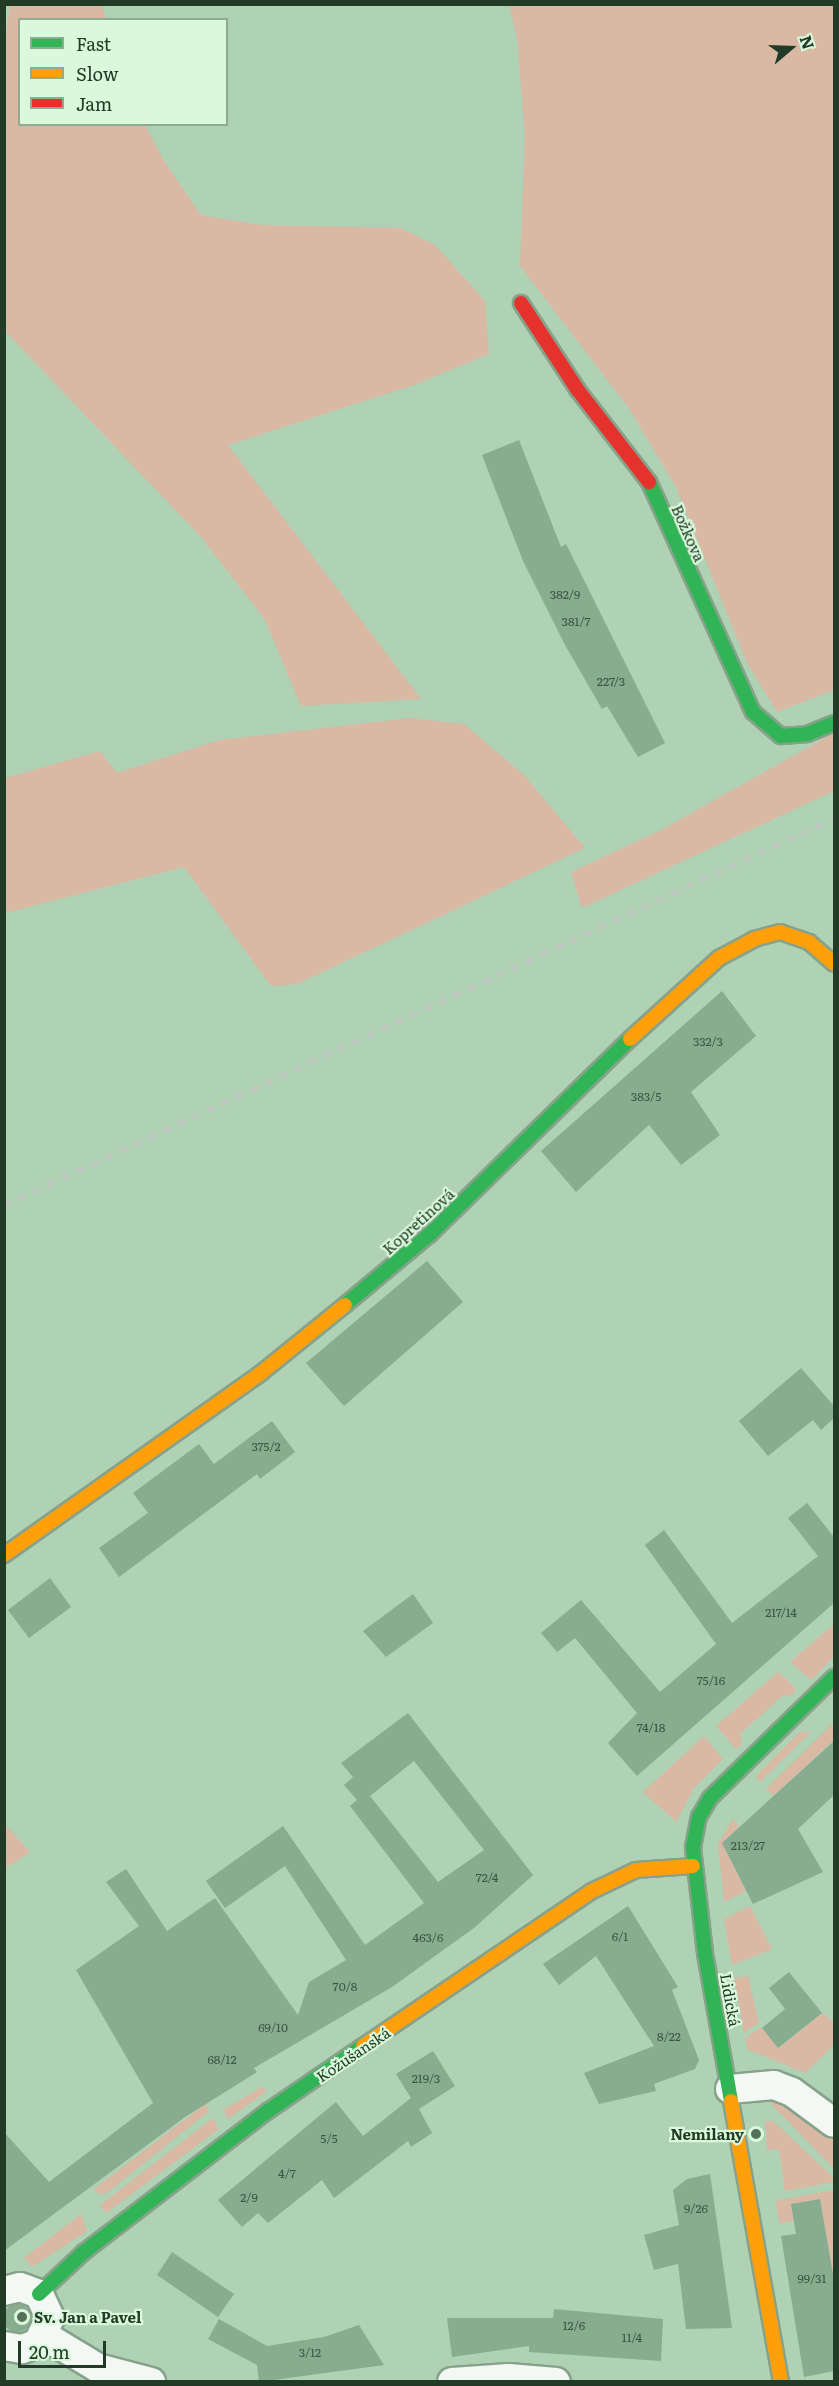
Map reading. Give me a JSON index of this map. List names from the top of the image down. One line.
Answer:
{"streets":{"street":["Božkova","Kopretinová","Lidická","Kožušanská"]},"crossings":[["Lidická","Kožušanská"]],"places":["Nemilany","Sv. Jan a Pavel"],"house_numbers":["382/9","381/7","227/3","332/3","383/5","375/2","217/14","75/16","74/18","213/27","72/4","6/1","463/6","70/8","69/10","8/22","68/12","219/3","5/5","4/7","2/9","9/26","99/31","12/6","11/4","3/12"],"legend":["Fast","Slow","Jam"],"scale_bar":"20 m","north":"right"}
